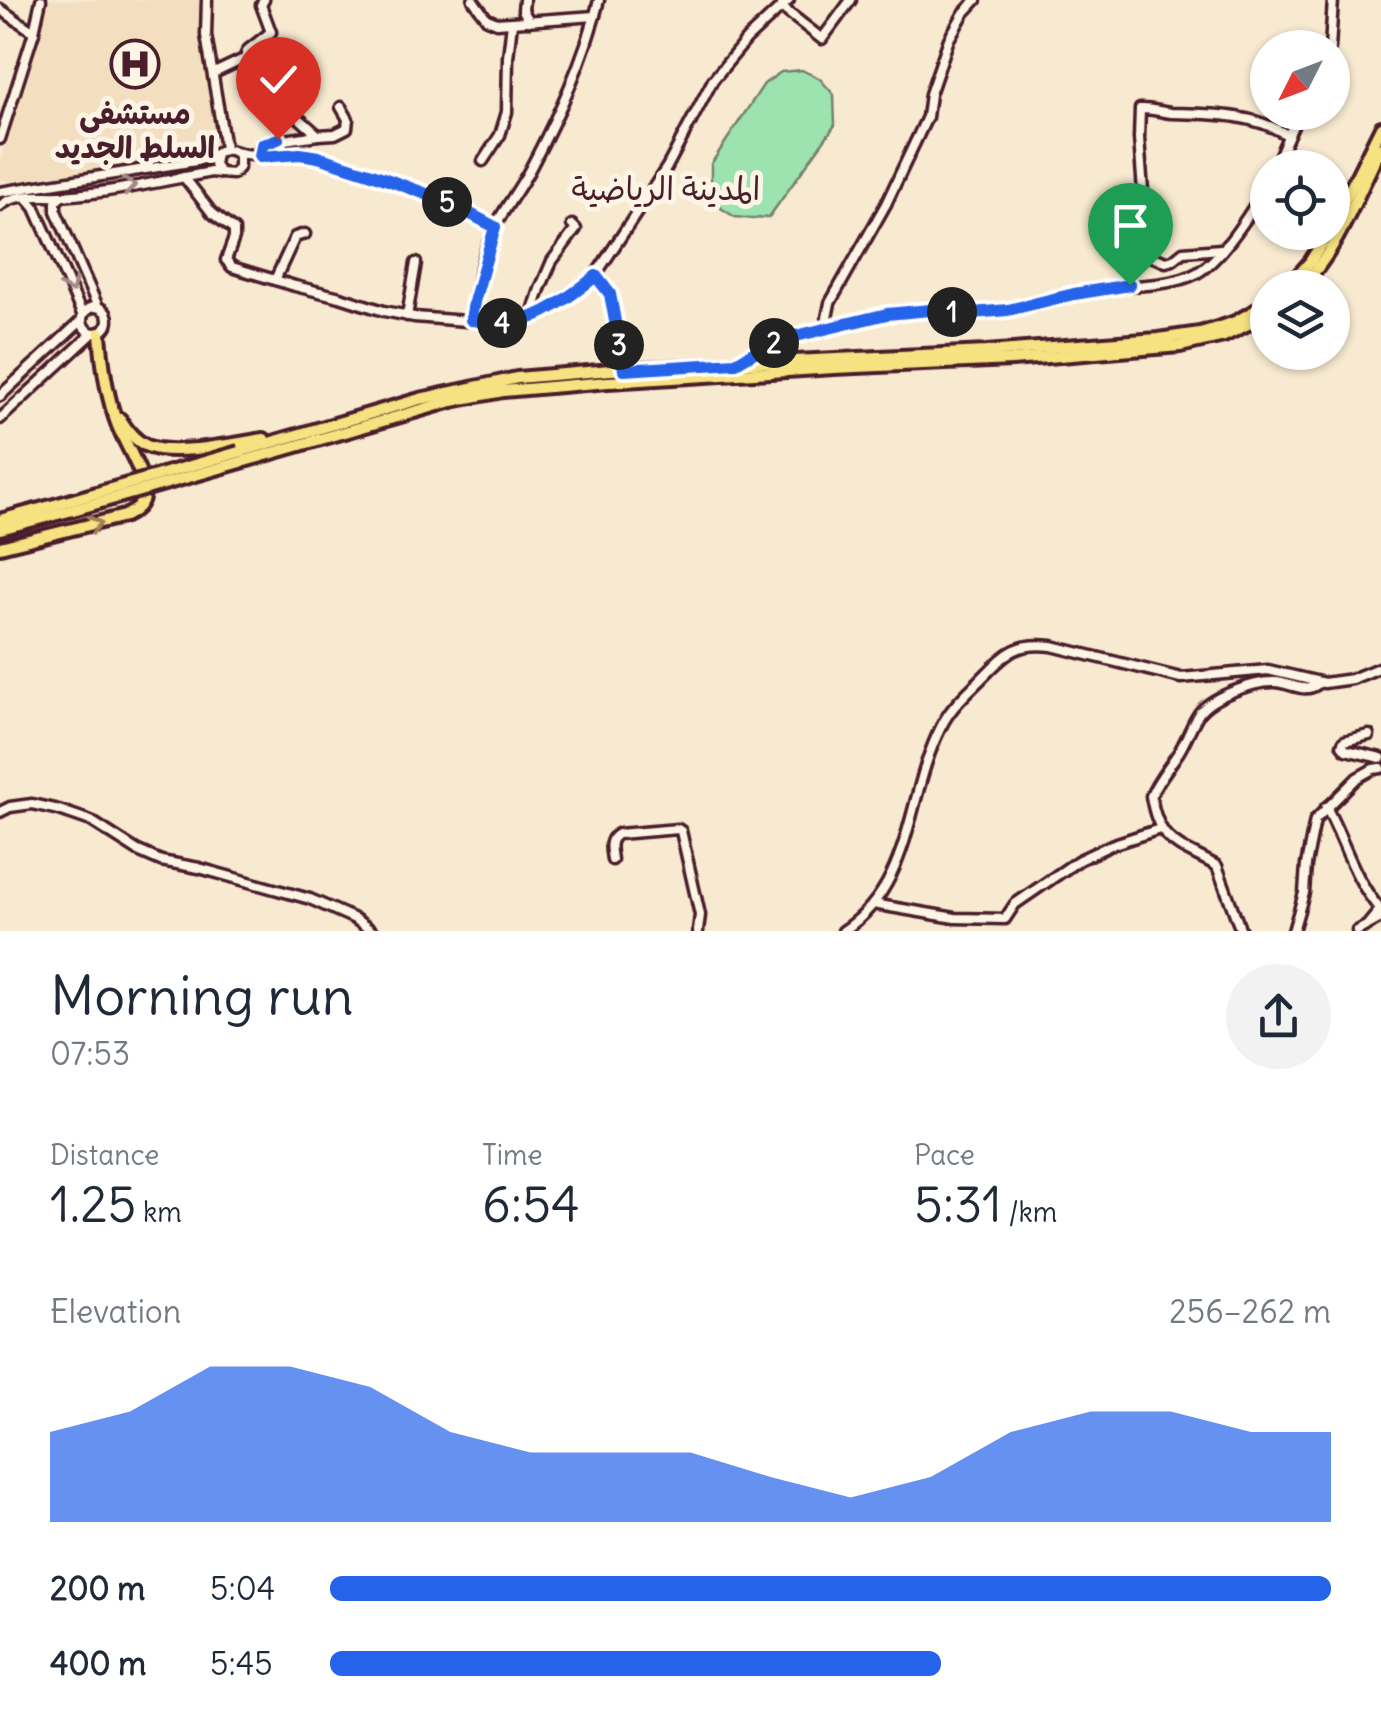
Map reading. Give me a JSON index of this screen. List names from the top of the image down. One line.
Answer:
{"districts":["المدينة الرياضية"],"places":{"hospital":["مستشفى السلط الجديد"]},"north":"bottom left","page":{"pins":["5","1","4","2","3"],"heading":["Morning run","07:53"],"stats":[["Distance","1.25 km"],["Time","6:54"],["Pace","5:31 /km"]],"chart":["Elevation","256–262 m"],"list":[{"name":"200 m","note":"5:04"},{"name":"400 m","note":"5:45"}]}}
